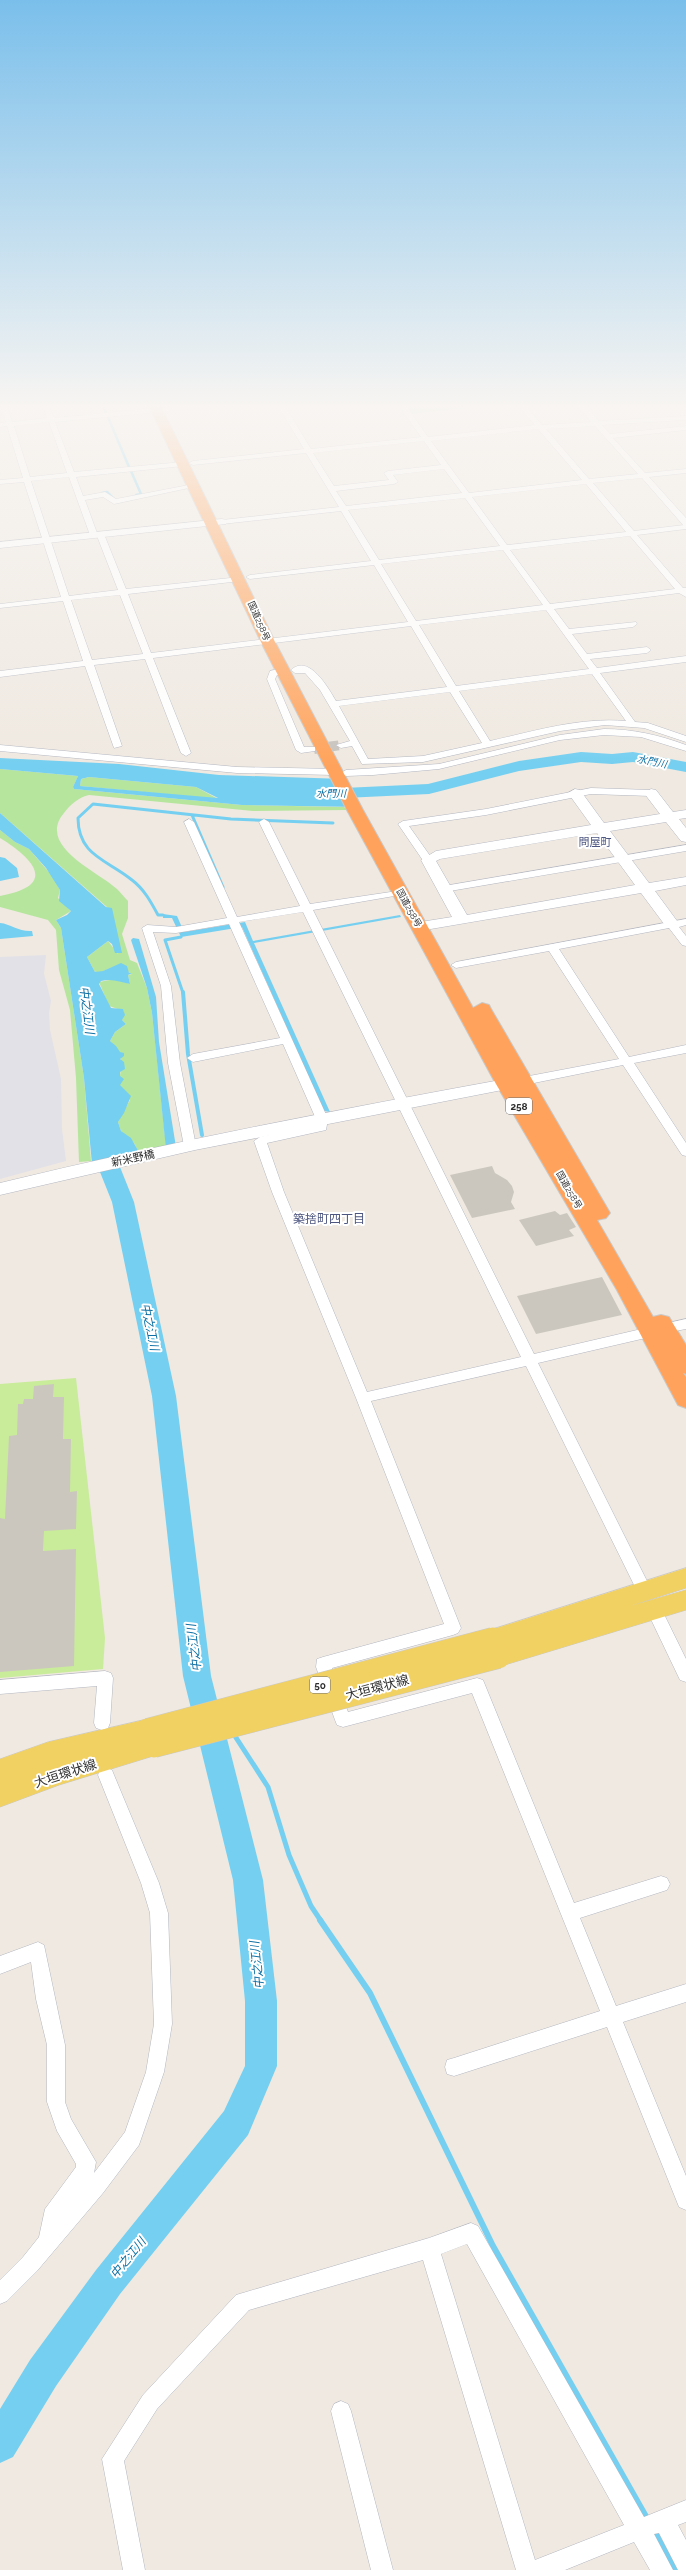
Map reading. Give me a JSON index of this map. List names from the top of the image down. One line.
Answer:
{"streets":{"highway":["国道258号","258"],"main road":["50","大垣環状線"],"street":["新米野橋"]},"crossings":[["国道258号","新米野橋"]],"districts":["問屋町","築捨町四丁目"],"water":["水門川","中之江川"]}
